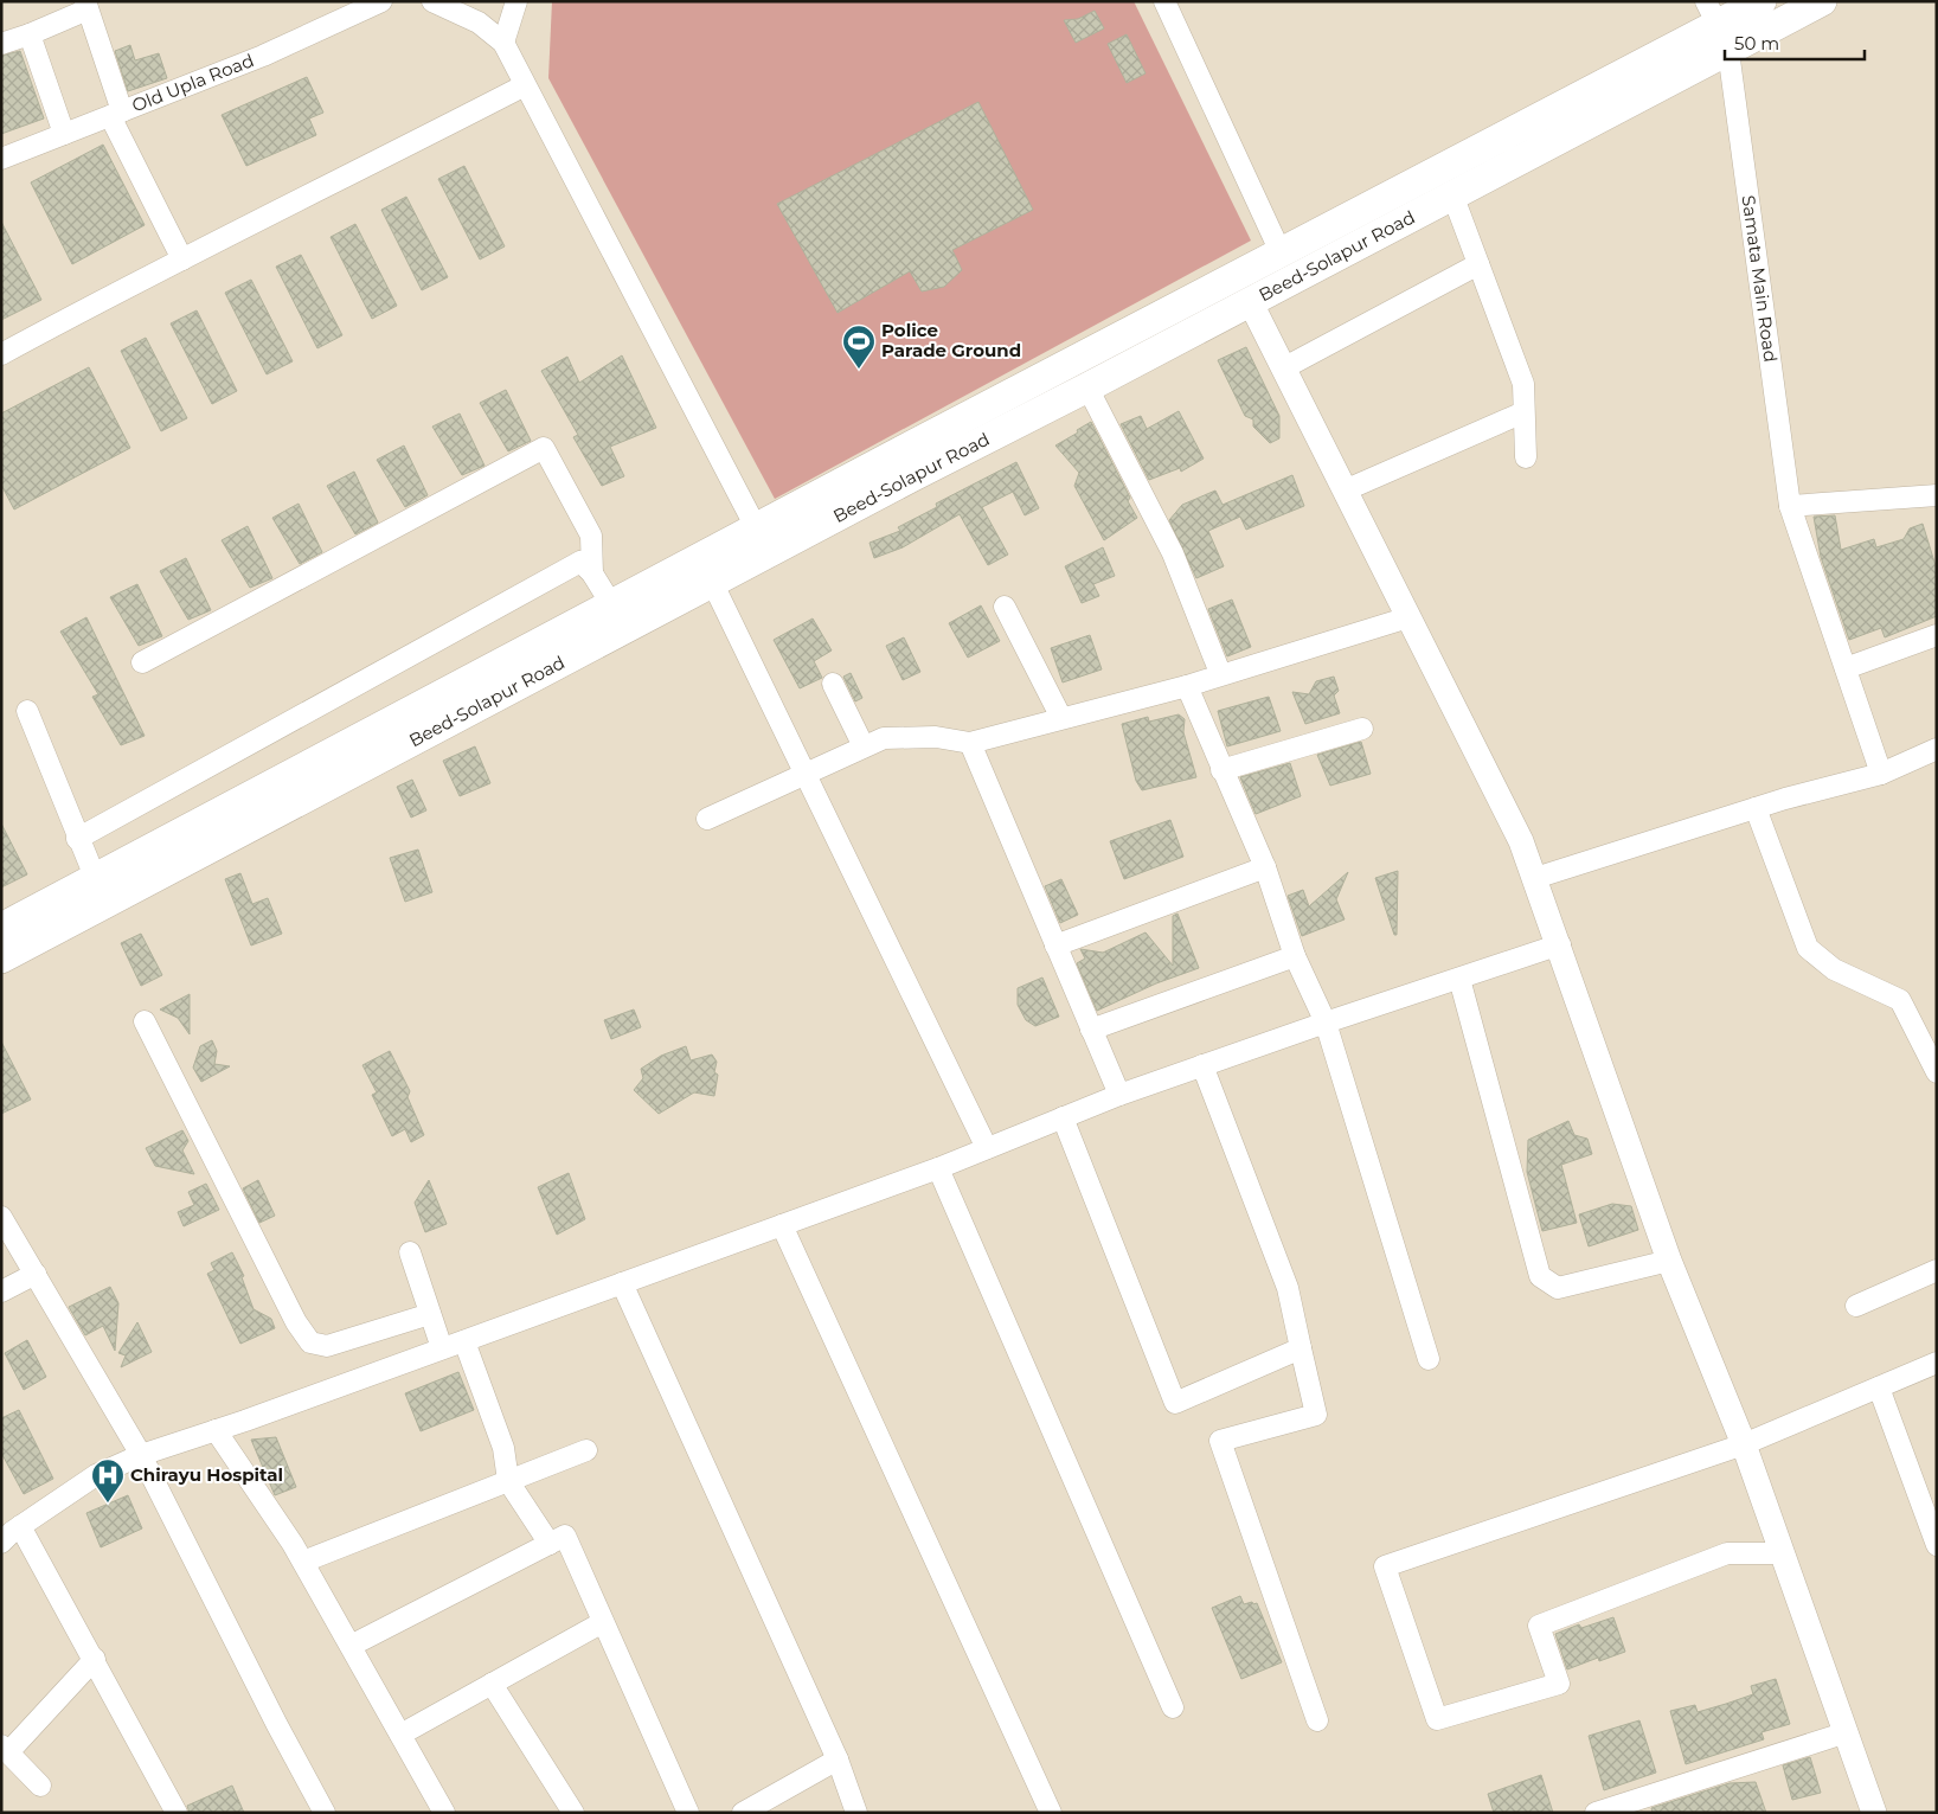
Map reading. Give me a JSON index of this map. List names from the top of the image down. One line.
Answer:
{"streets":{"main road":["Beed-Solapur Road"],"street":["Old Upla Road","Samata Main Road"]},"crossings":[["Beed-Solapur Road","Samata Main Road"]],"places":{"sports":["Police Parade Ground"],"hospital":["Chirayu Hospital"]},"scale_bar":"50 m"}
